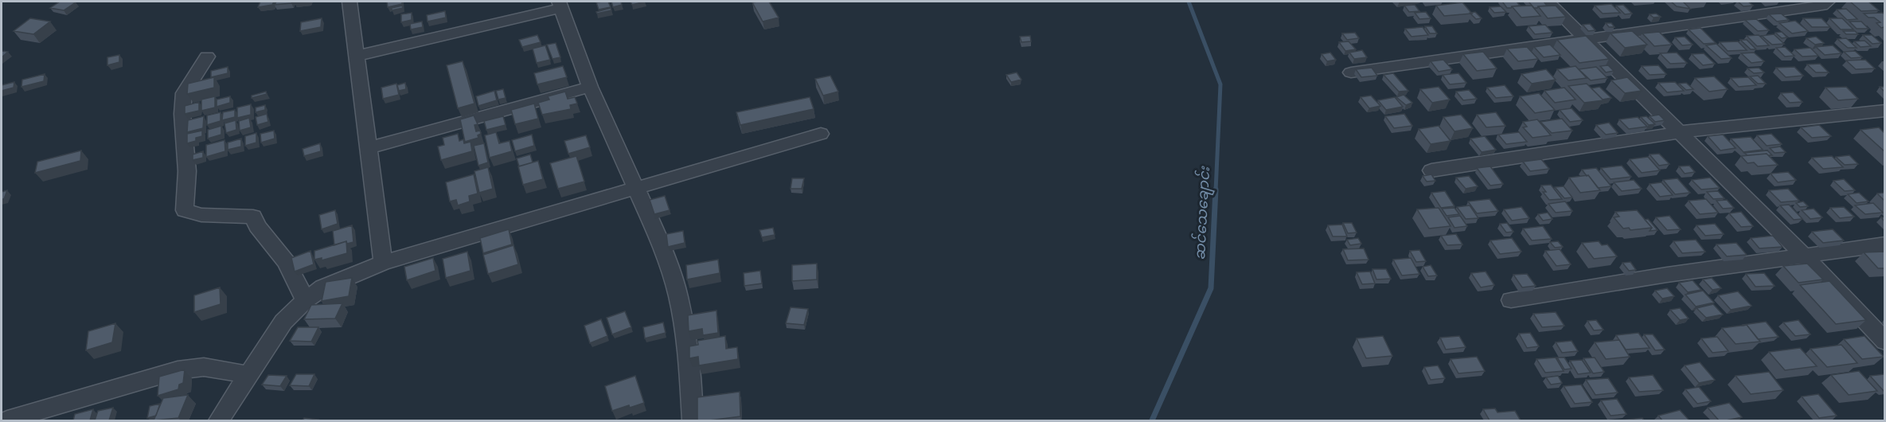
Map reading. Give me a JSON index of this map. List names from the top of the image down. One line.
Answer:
{"water":["ဆင်သေချောင်း"]}
